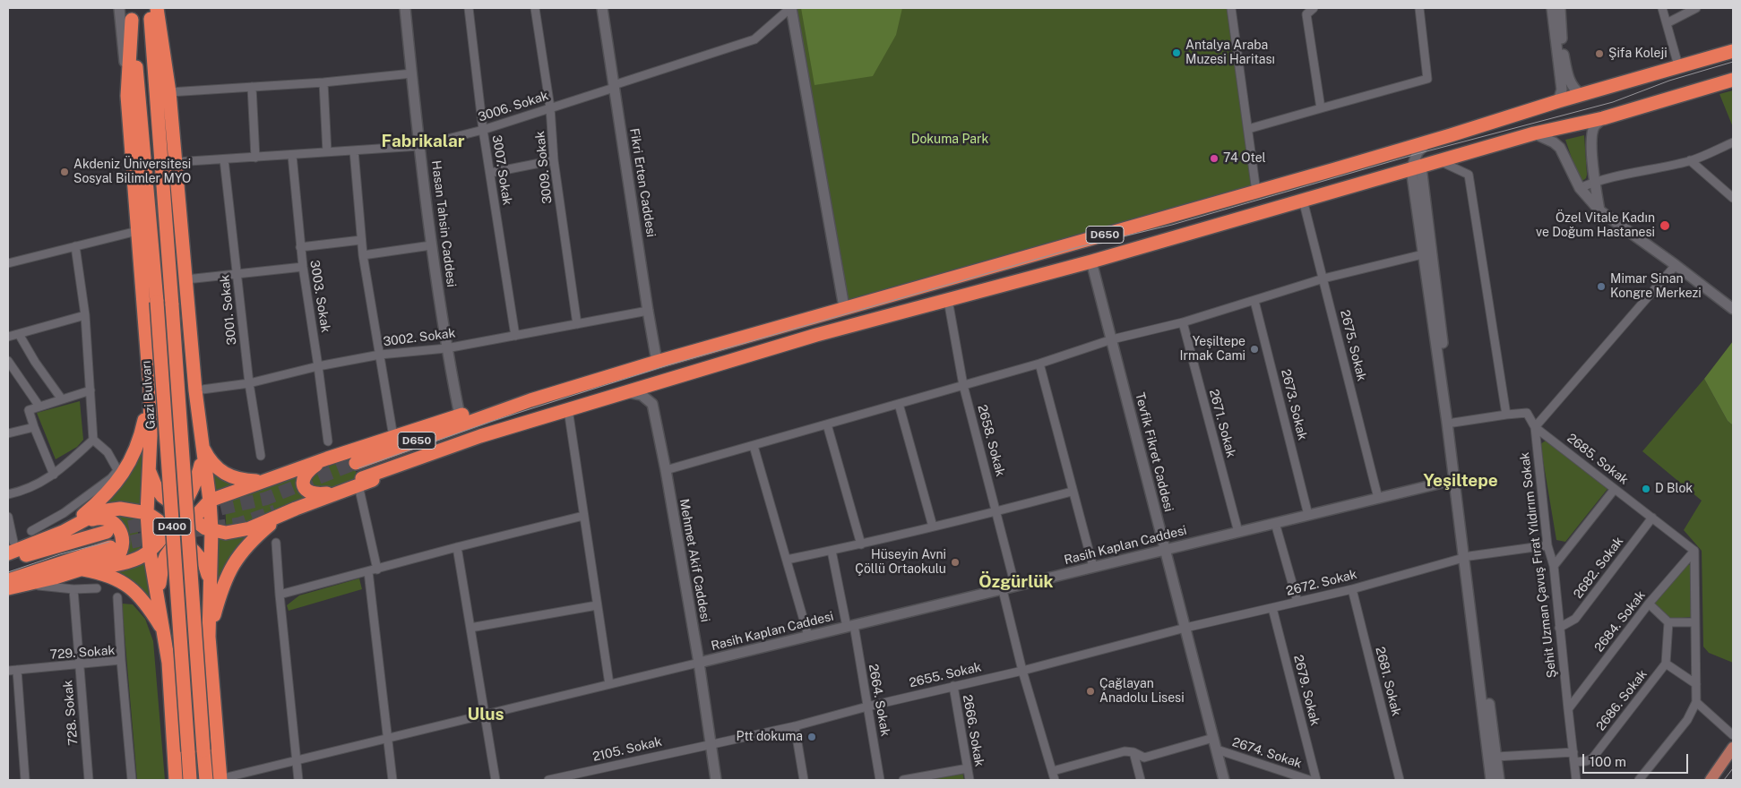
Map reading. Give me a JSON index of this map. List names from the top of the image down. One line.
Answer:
{"streets":{"highway":["D650","Gazi Bulvarı","D400"],"street":["3006. Sokak","3009. Sokak","3007. Sokak","Fikri Erten Caddesi","Hasan Tahsin Caddesi","3003. Sokak","3001. Sokak","3002. Sokak","2675. Sokak","2673. Sokak","2671. Sokak","2658. Sokak","Tevfik Fikret Caddesi","2685. Sokak","Rasih Kaplan Caddesi","Mehmet Akif Caddesi","Şehit Uzman Çavuş Fırat Yıldırım Sokak","2682. Sokak","2672. Sokak","2684. Sokak","729. Sokak","2655. Sokak","2681. Sokak","2679. Sokak","2664. Sokak","2686. Sokak","728. Sokak","2666. Sokak","2105. Sokak","2674. Sokak"]},"crossings":[["3006. Sokak","3009. Sokak"],["3006. Sokak","3007. Sokak"],["3006. Sokak","Fikri Erten Caddesi"],["3006. Sokak","Hasan Tahsin Caddesi"],["3006. Sokak","3003. Sokak"],["3006. Sokak","3001. Sokak"],["3009. Sokak","3002. Sokak"],["3007. Sokak","3002. Sokak"],["Fikri Erten Caddesi","D650"],["Fikri Erten Caddesi","3002. Sokak"],["Hasan Tahsin Caddesi","3002. Sokak"],["D650","2675. Sokak"],["D650","2658. Sokak"],["D650","Tevfik Fikret Caddesi"],["D650","Mehmet Akif Caddesi"],["3003. Sokak","3002. Sokak"],["3001. Sokak","3002. Sokak"],["2675. Sokak","Rasih Kaplan Caddesi"],["2673. Sokak","Rasih Kaplan Caddesi"],["2671. Sokak","Rasih Kaplan Caddesi"],["2658. Sokak","Rasih Kaplan Caddesi"],["Tevfik Fikret Caddesi","Rasih Kaplan Caddesi"],["Tevfik Fikret Caddesi","2672. Sokak"],["Tevfik Fikret Caddesi","2655. Sokak"],["Tevfik Fikret Caddesi","2674. Sokak"],["2685. Sokak","Şehit Uzman Çavuş Fırat Yıldırım Sokak"],["2685. Sokak","2682. Sokak"],["2685. Sokak","2684. Sokak"],["Rasih Kaplan Caddesi","Mehmet Akif Caddesi"],["Rasih Kaplan Caddesi","2664. Sokak"],["Mehmet Akif Caddesi","2655. Sokak"],["Mehmet Akif Caddesi","2105. Sokak"],["Şehit Uzman Çavuş Fırat Yıldırım Sokak","2682. Sokak"],["Şehit Uzman Çavuş Fırat Yıldırım Sokak","2672. Sokak"],["Şehit Uzman Çavuş Fırat Yıldırım Sokak","2684. Sokak"],["Şehit Uzman Çavuş Fırat Yıldırım Sokak","2686. Sokak"],["2672. Sokak","2655. Sokak"],["2672. Sokak","2681. Sokak"],["2672. Sokak","2679. Sokak"],["729. Sokak","728. Sokak"],["2655. Sokak","2664. Sokak"],["2655. Sokak","2666. Sokak"],["2655. Sokak","2105. Sokak"]],"districts":["Fabrikalar","Yeşiltepe","Özgürlük","Ulus"],"parks":["Dokuma Park"],"places":["Antalya Araba Muzesi Haritası","Şifa Koleji","74 Otel","Akdeniz Üniversitesi Sosyal Bilimler MYO","Özel Vitale Kadın ve Doğum Hastanesi","Mimar Sinan Kongre Merkezi","Yeşiltepe Irmak Cami","D Blok","Hüseyin Avni Çöllü Ortaokulu","Çağlayan Anadolu Lisesi","Ptt dokuma"],"scale_bar":"100 m"}
